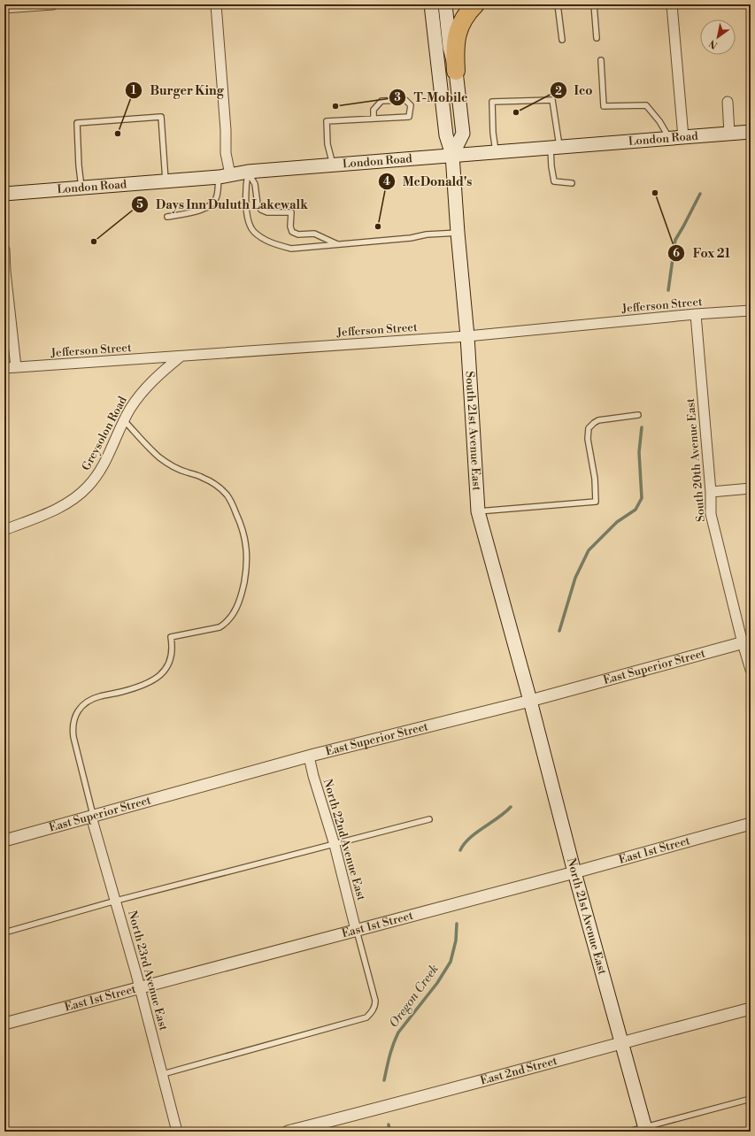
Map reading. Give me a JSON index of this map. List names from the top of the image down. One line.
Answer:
{"streets":{"main road":["London Road","South 21st Avenue East","North 21st Avenue East"],"street":["Jefferson Street","Greysolon Road","South 20th Avenue East","East Superior Street","North 22nd Avenue East","East 1st Street","North 23rd Avenue East","East 2nd Street"]},"crossings":[["London Road","South 21st Avenue East"],["Jefferson Street","South 21st Avenue East"],["Jefferson Street","Greysolon Road"],["Jefferson Street","South 20th Avenue East"],["South 21st Avenue East","East Superior Street"],["South 21st Avenue East","North 21st Avenue East"],["South 20th Avenue East","East Superior Street"],["East Superior Street","North 22nd Avenue East"],["East Superior Street","North 21st Avenue East"],["East Superior Street","North 23rd Avenue East"],["North 22nd Avenue East","East 1st Street"],["East 1st Street","North 21st Avenue East"],["East 1st Street","North 23rd Avenue East"],["North 21st Avenue East","East 2nd Street"]],"water":["Oregon Creek"],"places":["T-Mobile","Ico","Burger King","Fox 21","McDonald's","Days Inn Duluth Lakewalk"],"north":"bottom left"}
